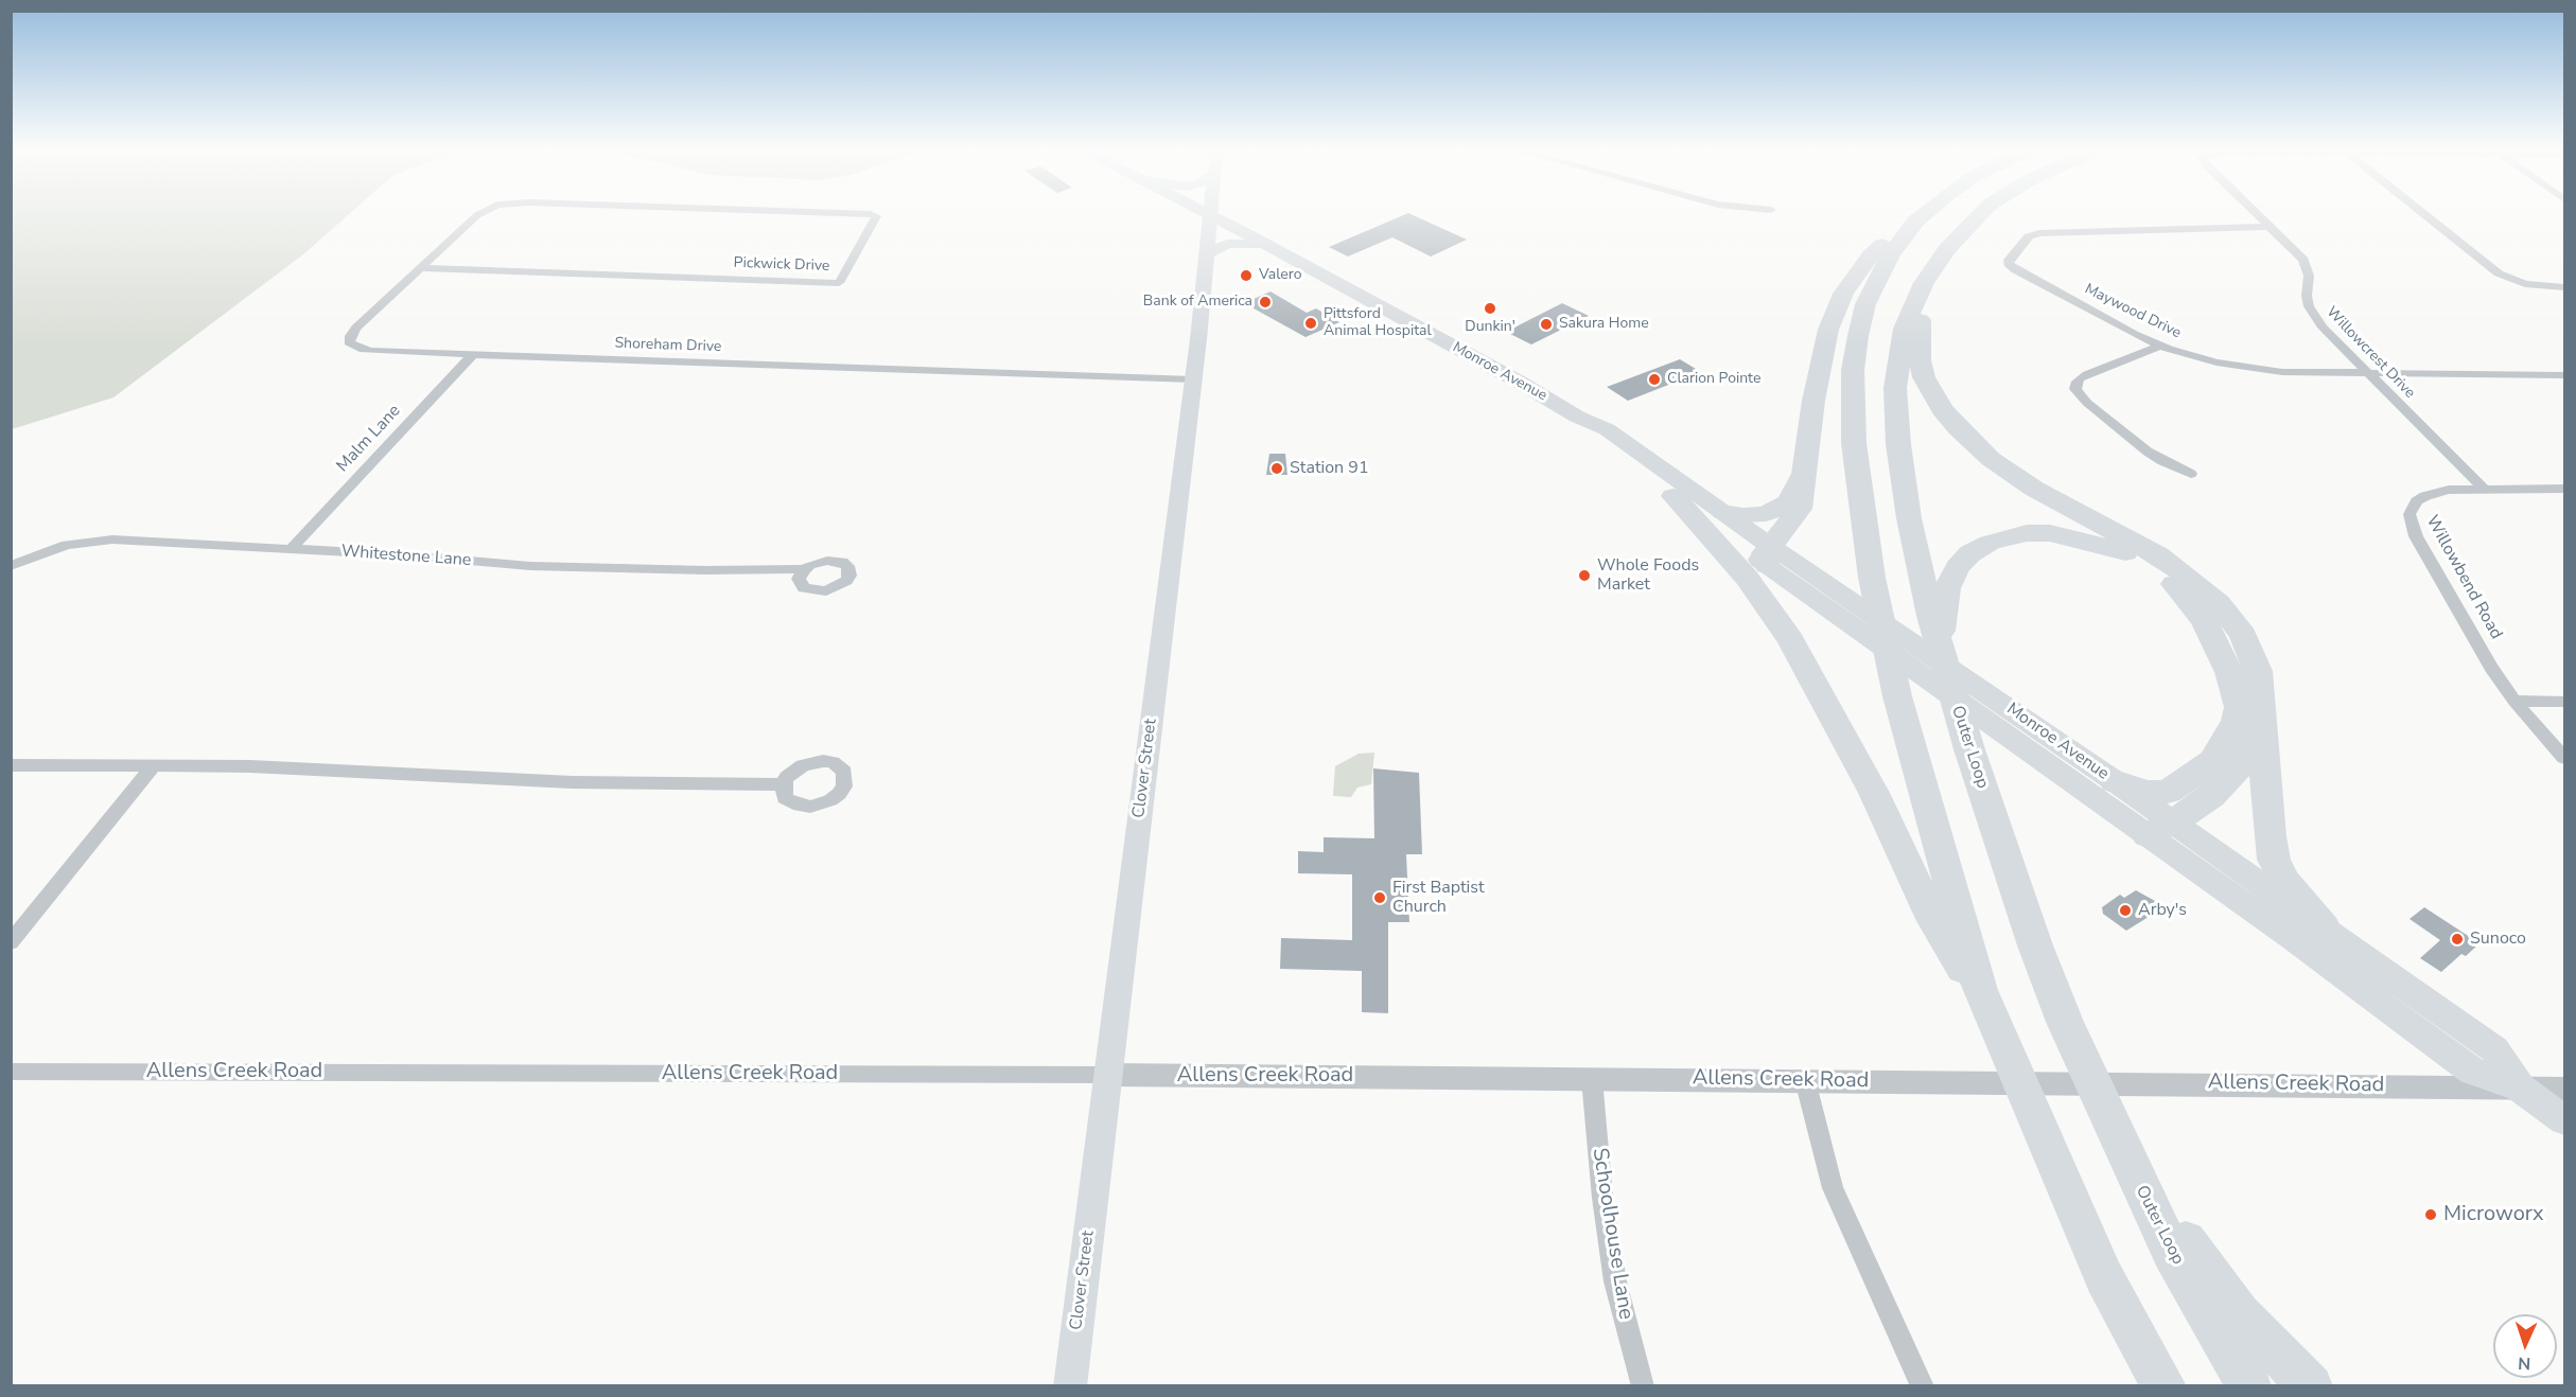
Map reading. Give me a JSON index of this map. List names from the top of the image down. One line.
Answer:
{"streets":{"highway":["Outer Loop"],"main road":["Monroe Avenue","Clover Street"],"street":["Pickwick Drive","Maywood Drive","Shoreham Drive","Willowcrest Drive","Malm Lane","Whitestone Lane","Willowbend Road","Allens Creek Road","Schoolhouse Lane"]},"crossings":[["Pickwick Drive","Shoreham Drive"],["Maywood Drive","Willowcrest Drive"],["Shoreham Drive","Malm Lane"],["Shoreham Drive","Clover Street"],["Willowcrest Drive","Willowbend Road"],["Monroe Avenue","Allens Creek Road"],["Malm Lane","Whitestone Lane"],["Clover Street","Allens Creek Road"],["Allens Creek Road","Schoolhouse Lane"]],"places":["Valero","Bank of America","Dunkin'","Pittsford Animal Hospital","Sakura Home","Clarion Pointe","Station 91","Whole Foods Market","First Baptist Church","Arby's","Sunoco","Microworx"],"north":"bottom"}
